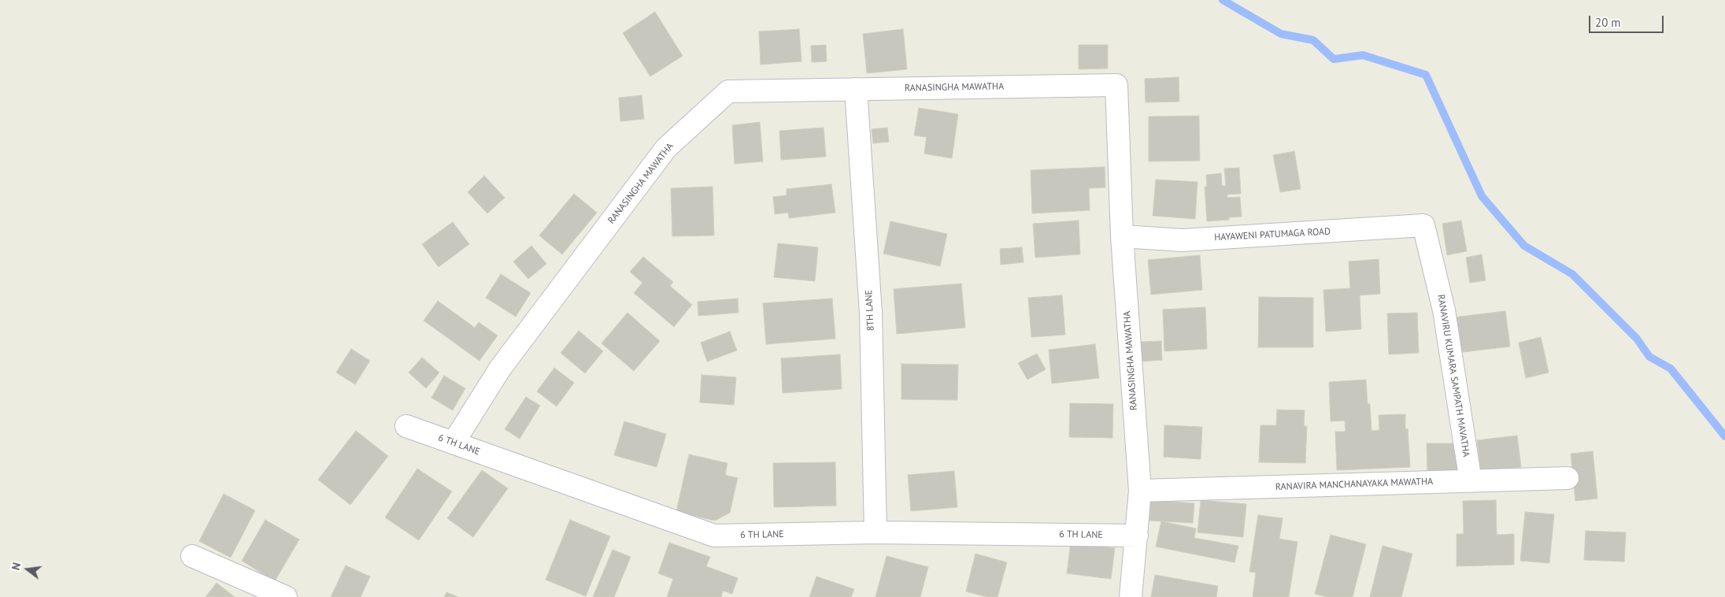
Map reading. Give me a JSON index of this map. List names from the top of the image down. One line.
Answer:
{"streets":{"street":["RANASINGHA MAWATHA","HAYAWENI PATUMAGA ROAD","8TH LANE","RANAVIRU KUMARA SAMPATH MAVATHA","6 TH LANE","RANAVIRA MANCHANAYAKA MAWATHA"]},"crossings":[["RANASINGHA MAWATHA","HAYAWENI PATUMAGA ROAD"],["RANASINGHA MAWATHA","8TH LANE"],["RANASINGHA MAWATHA","6 TH LANE"],["RANASINGHA MAWATHA","RANAVIRA MANCHANAYAKA MAWATHA"],["HAYAWENI PATUMAGA ROAD","RANAVIRU KUMARA SAMPATH MAVATHA"],["8TH LANE","6 TH LANE"],["RANAVIRU KUMARA SAMPATH MAVATHA","RANAVIRA MANCHANAYAKA MAWATHA"]],"scale_bar":"20 m","north":"left"}
